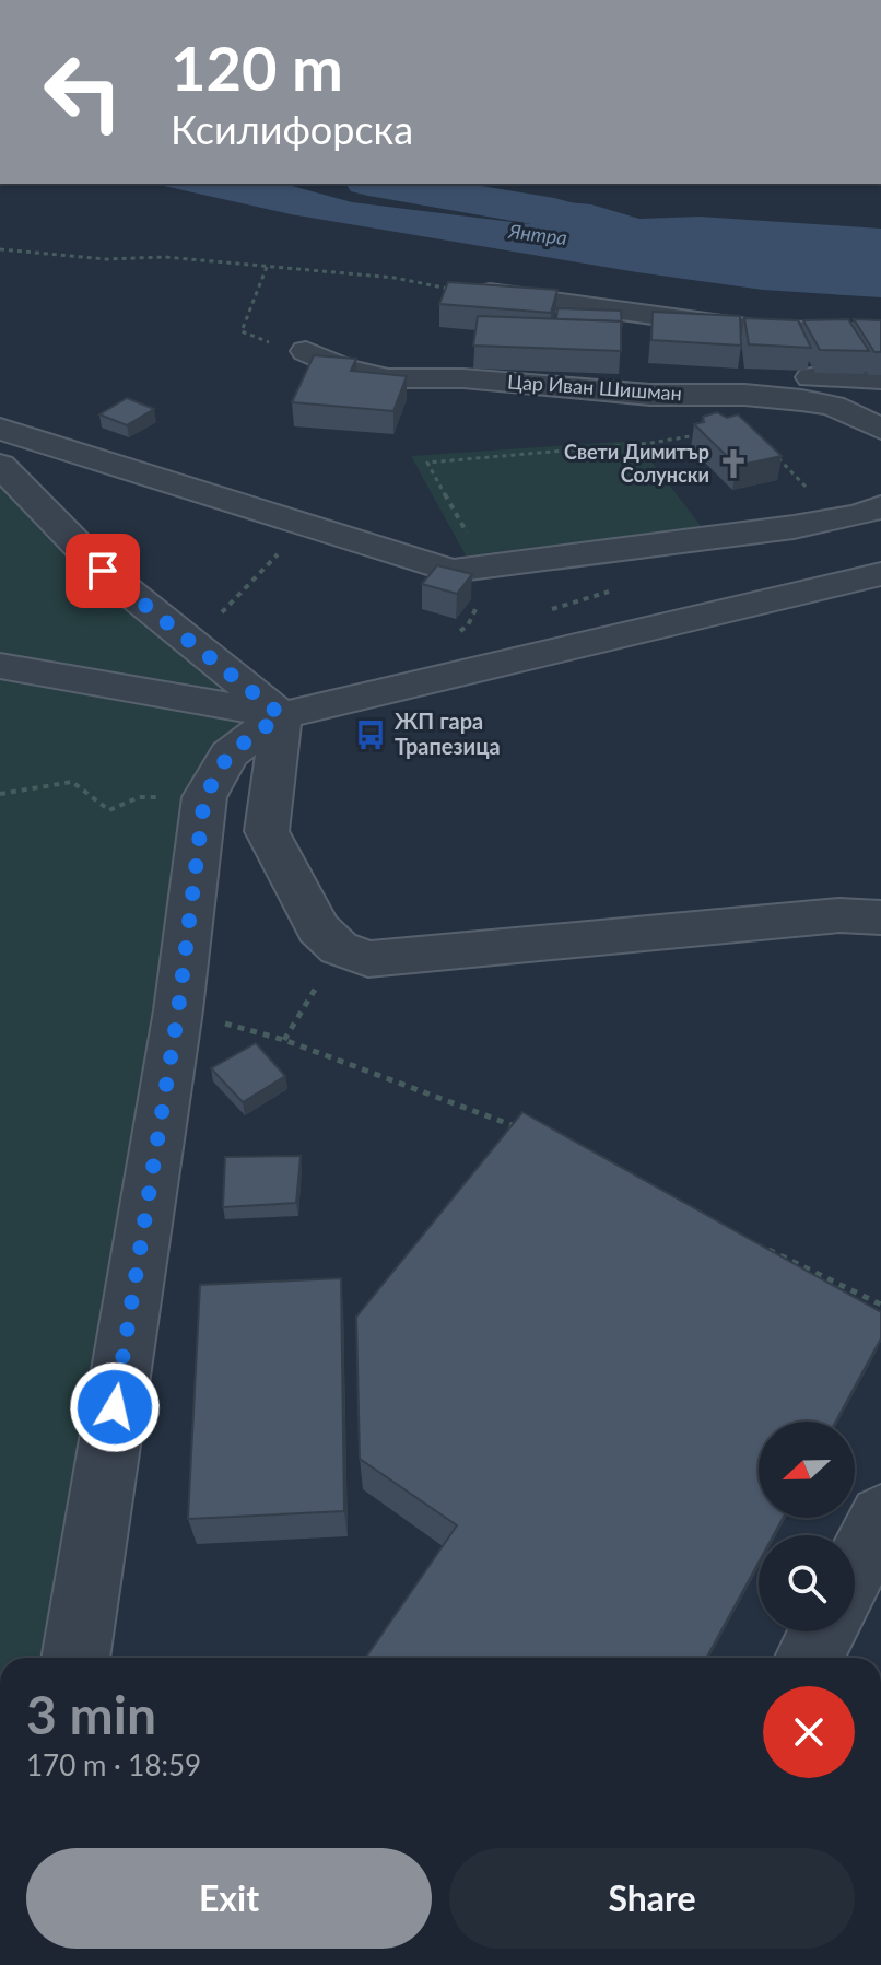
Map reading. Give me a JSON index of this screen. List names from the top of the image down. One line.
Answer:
{"streets":{"street":["Цар Иван Шишман"]},"water":["Янтра"],"places":{"church":["Свети Димитър Солунски"],"bus stop":["ЖП гара Трапезица"]},"north":"left","page":{"turn":["120 m","Ксилифорска"],"heading":["3 min","170 m · 18:59"],"buttons":["Exit","Share"]}}
